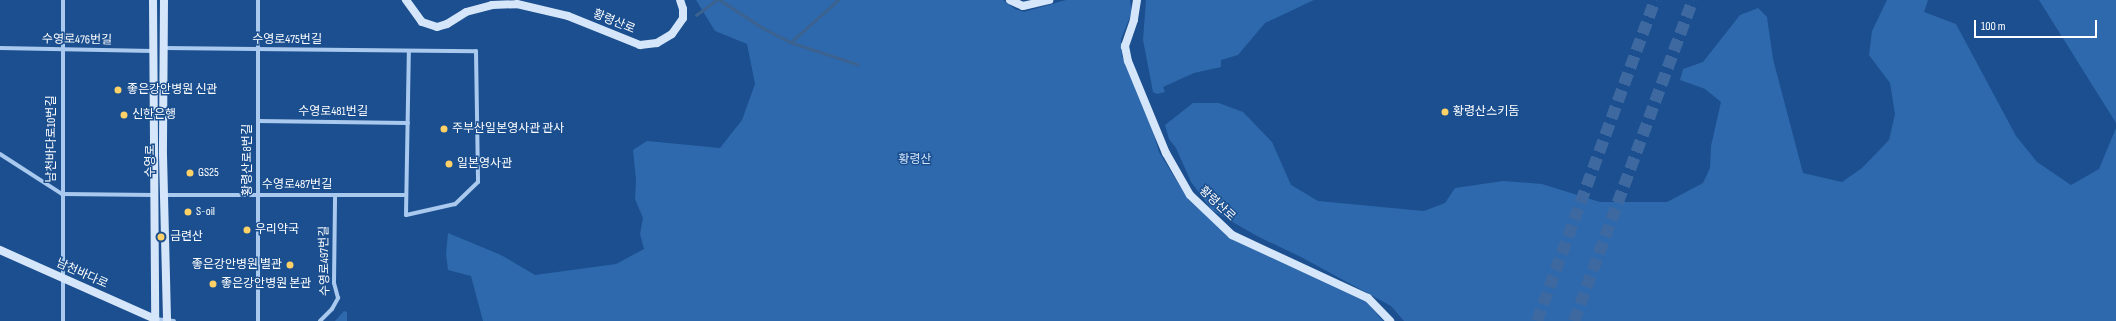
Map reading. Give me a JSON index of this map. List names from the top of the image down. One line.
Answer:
{"streets":{"street":["황령산로","수영로476번길","수영로475번길","수영로481번길","남천바다로10번길","황령산로8번길","수영로","수영로487번길","수영로497번길","남천바다로"]},"crossings":[["수영로476번길","남천바다로10번길"],["수영로476번길","수영로"],["수영로475번길","황령산로8번길"],["수영로475번길","수영로"],["수영로475번길","수영로487번길"],["수영로481번길","황령산로8번길"],["남천바다로10번길","남천바다로"],["황령산로8번길","수영로487번길"],["수영로","수영로487번길"],["수영로","남천바다로"],["수영로487번길","수영로497번길"]],"parks":["황령산"],"places":["좋은강안병원 신관","황령산스키돔","신한은행","주부산일본영사관 관사","일본영사관","GS25","S-oil","우리약국","금련산","좋은강안병원 별관","좋은강안병원 본관"],"scale_bar":"100 m"}
